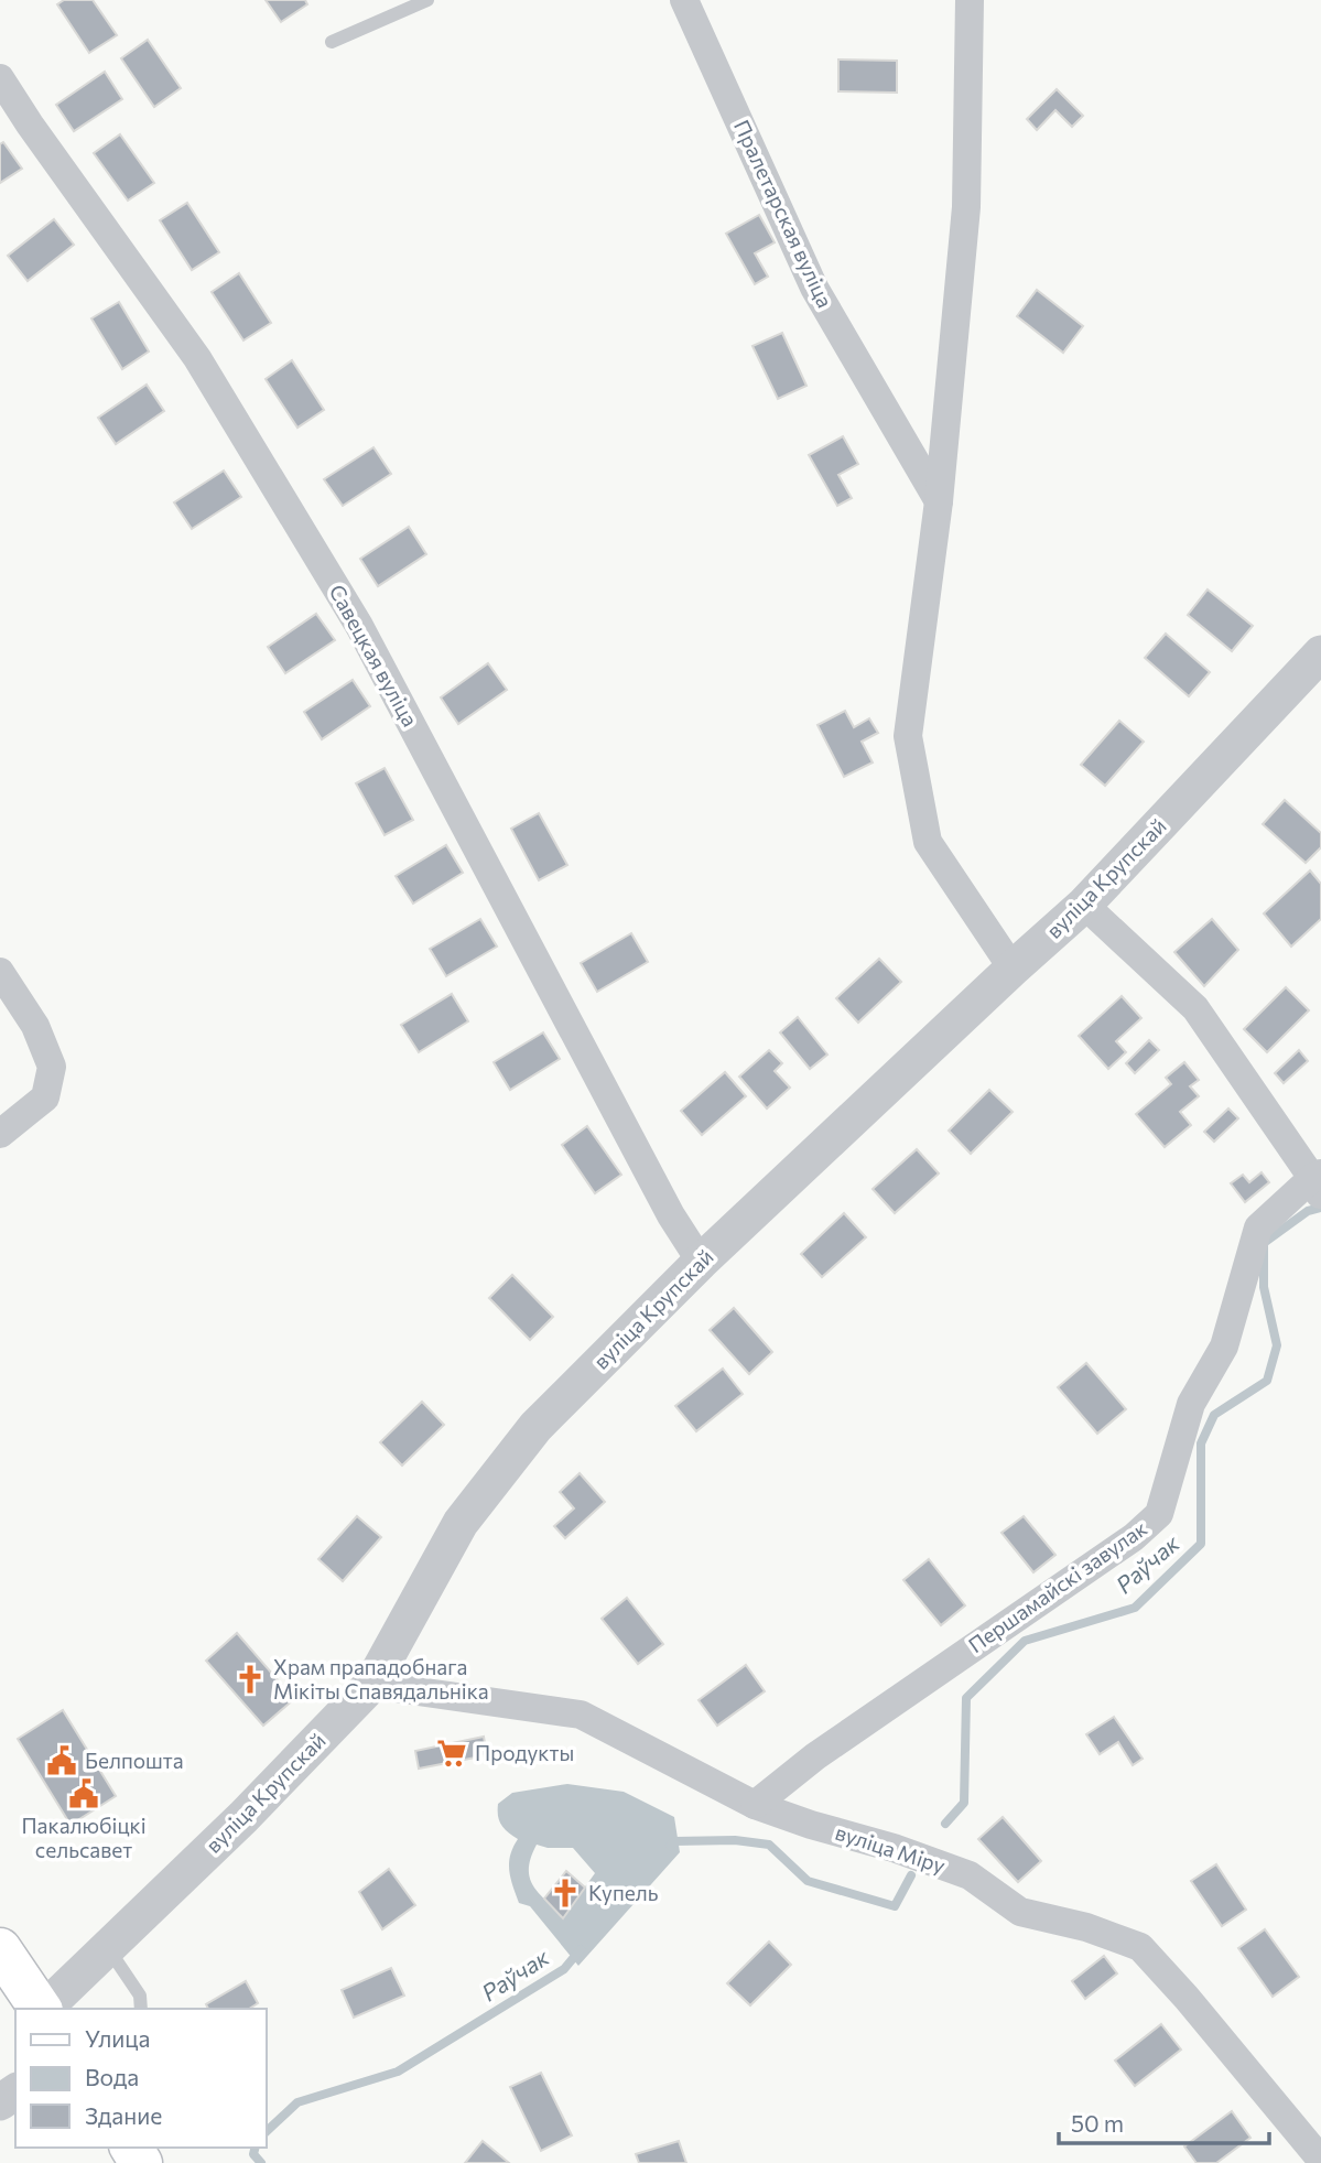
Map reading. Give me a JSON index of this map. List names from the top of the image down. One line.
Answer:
{"streets":{"street":["Пралетарская вуліца","Савецкая вуліца","вуліца Крупскай","Першамайскі завулак","вуліца Міру"]},"crossings":[["Савецкая вуліца","вуліца Крупскай"],["вуліца Крупскай","вуліца Міру"],["Першамайскі завулак","вуліца Міру"]],"water":["Раўчак"],"places":{"church":["Храм прападобнага Мікіты Спавядальніка","Купель"],"supermarket":["Продукты"],"public building":["Белпошта","Пакалюбіцкі сельсавет"]},"legend":["Улица","Вода","Здание"],"scale_bar":"50 m"}
